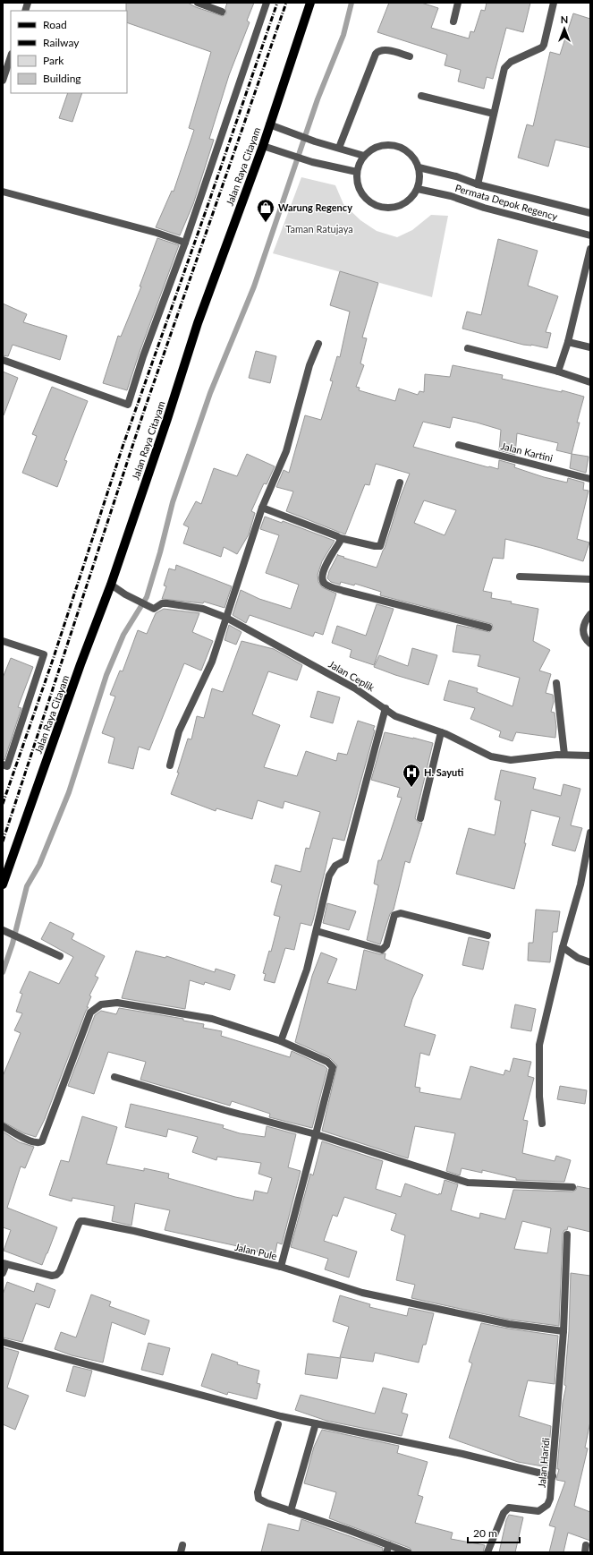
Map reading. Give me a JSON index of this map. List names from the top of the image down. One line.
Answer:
{"streets":{"main road":["Jalan Raya Citayam"],"street":["Permata Depok Regency","Jalan Kartini","Jalan Ceplik","Jalan Pule","Jalan Haridi"]},"crossings":[["Jalan Raya Citayam","Jalan Ceplik"]],"parks":["Taman Ratujaya"],"places":{"shop":["Warung Regency"],"hospital":["H. Sayuti"]},"legend":["Road","Railway","Park","Building"],"scale_bar":"20 m","north":"top"}
